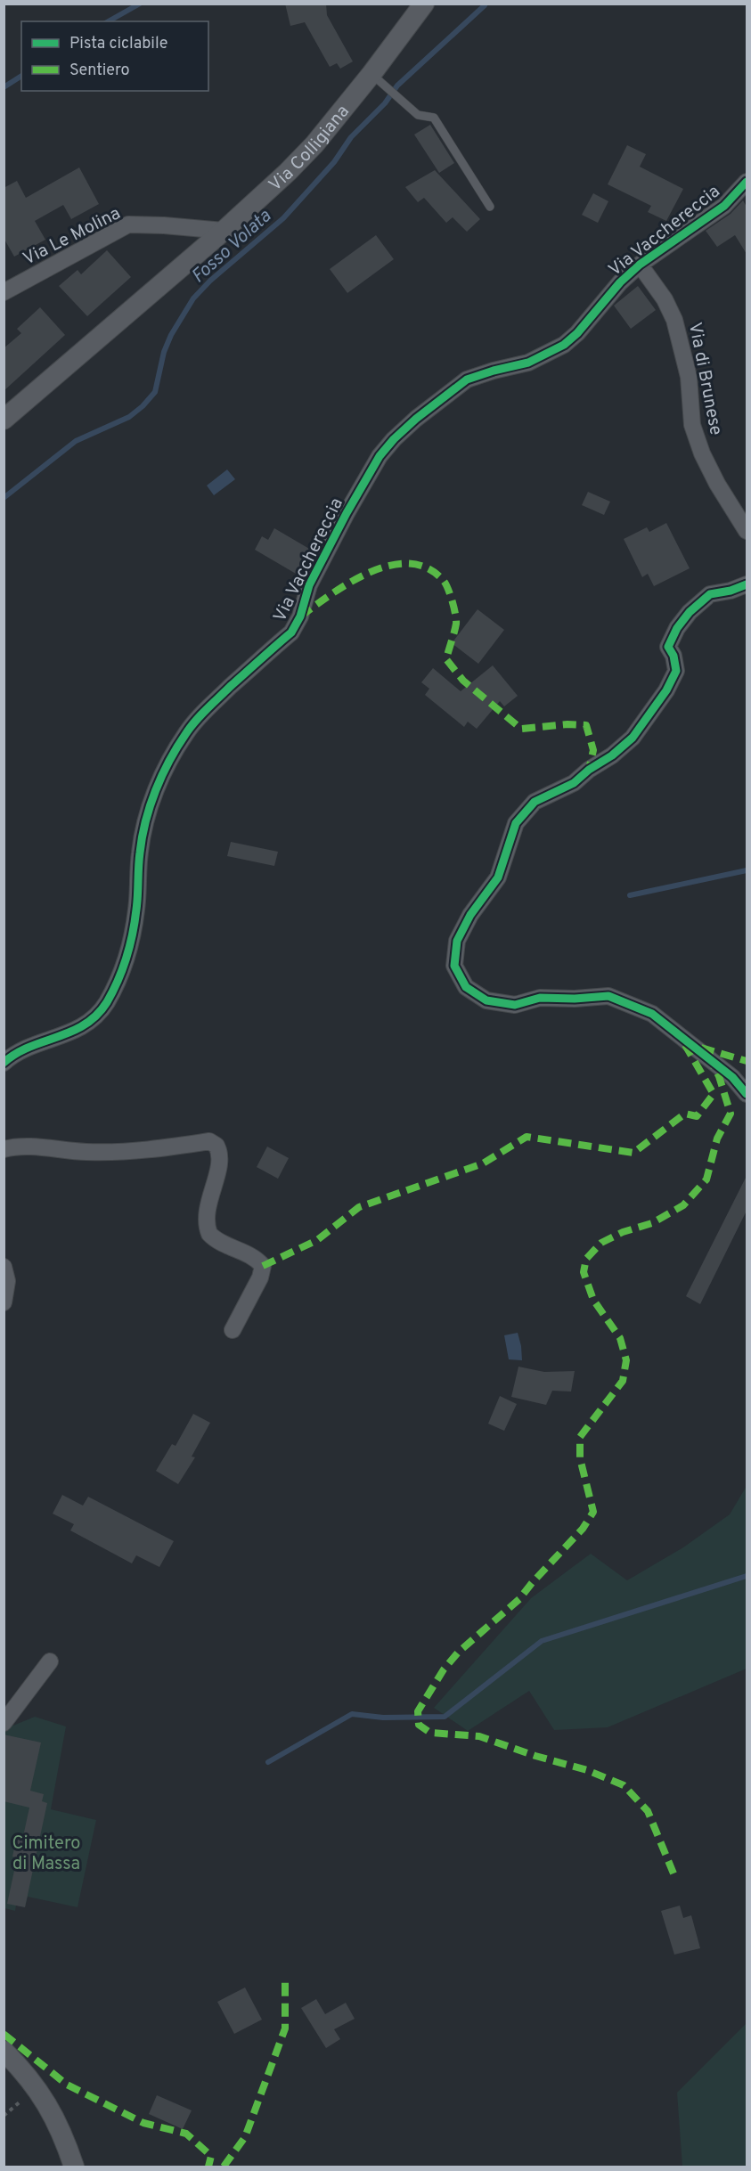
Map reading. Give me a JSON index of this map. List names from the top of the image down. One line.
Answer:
{"streets":{"street":["Via Colligiana","Via Vacchereccia","Via Le Molina","Via di Brunese"]},"crossings":[["Via Colligiana","Via Le Molina"],["Via Vacchereccia","Via di Brunese"]],"water":["Fosso Volata"],"parks":["Cimitero di Massa"],"legend":["Pista ciclabile","Sentiero"]}
